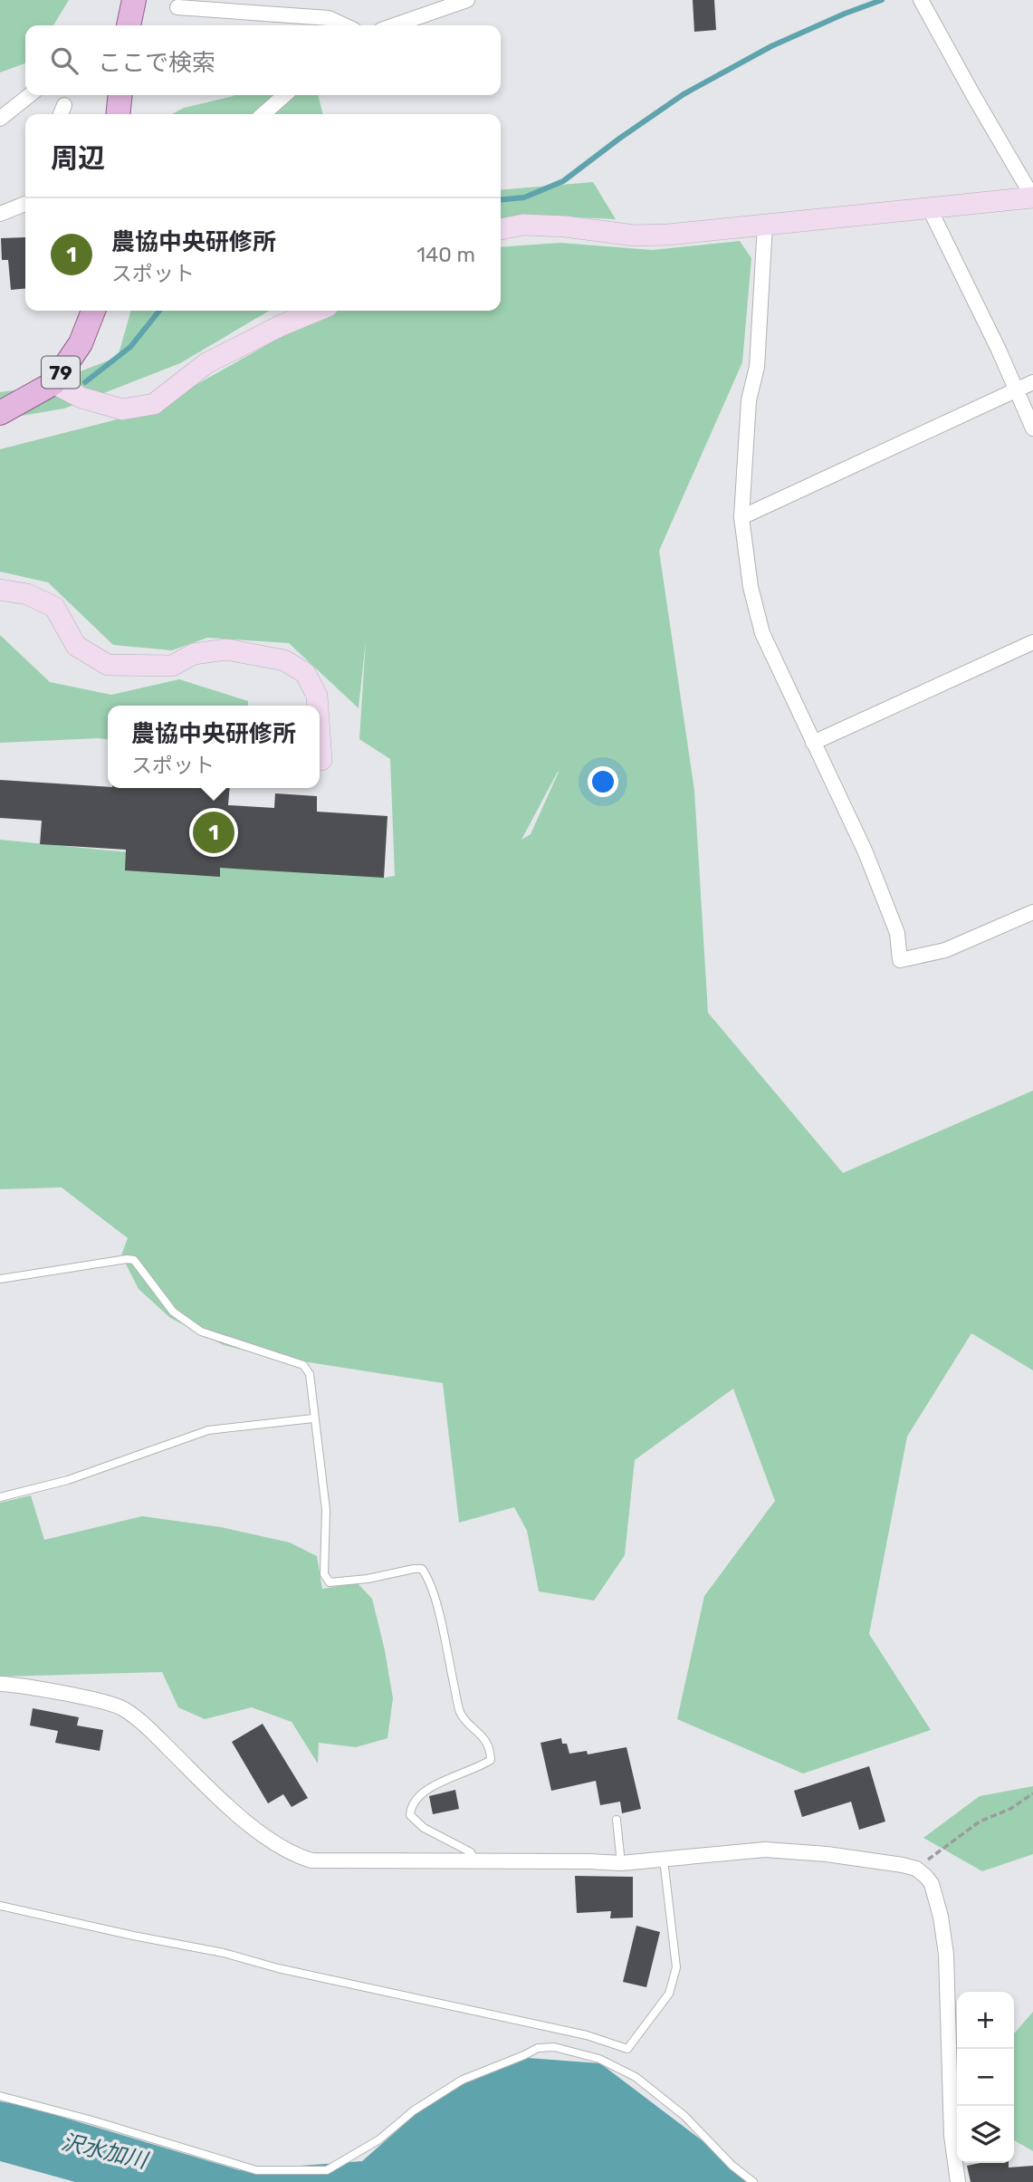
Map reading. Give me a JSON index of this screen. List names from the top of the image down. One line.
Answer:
{"streets":{"main road":["79"]},"water":["沢水加川"],"page":{"search":"ここで検索","heading":"周辺","list":[{"mark":"1","name":"農協中央研修所","note":"スポット","value":"140 m"}],"popup":["農協中央研修所","スポット"],"pins":"1","map_buttons":["+","−"]}}
